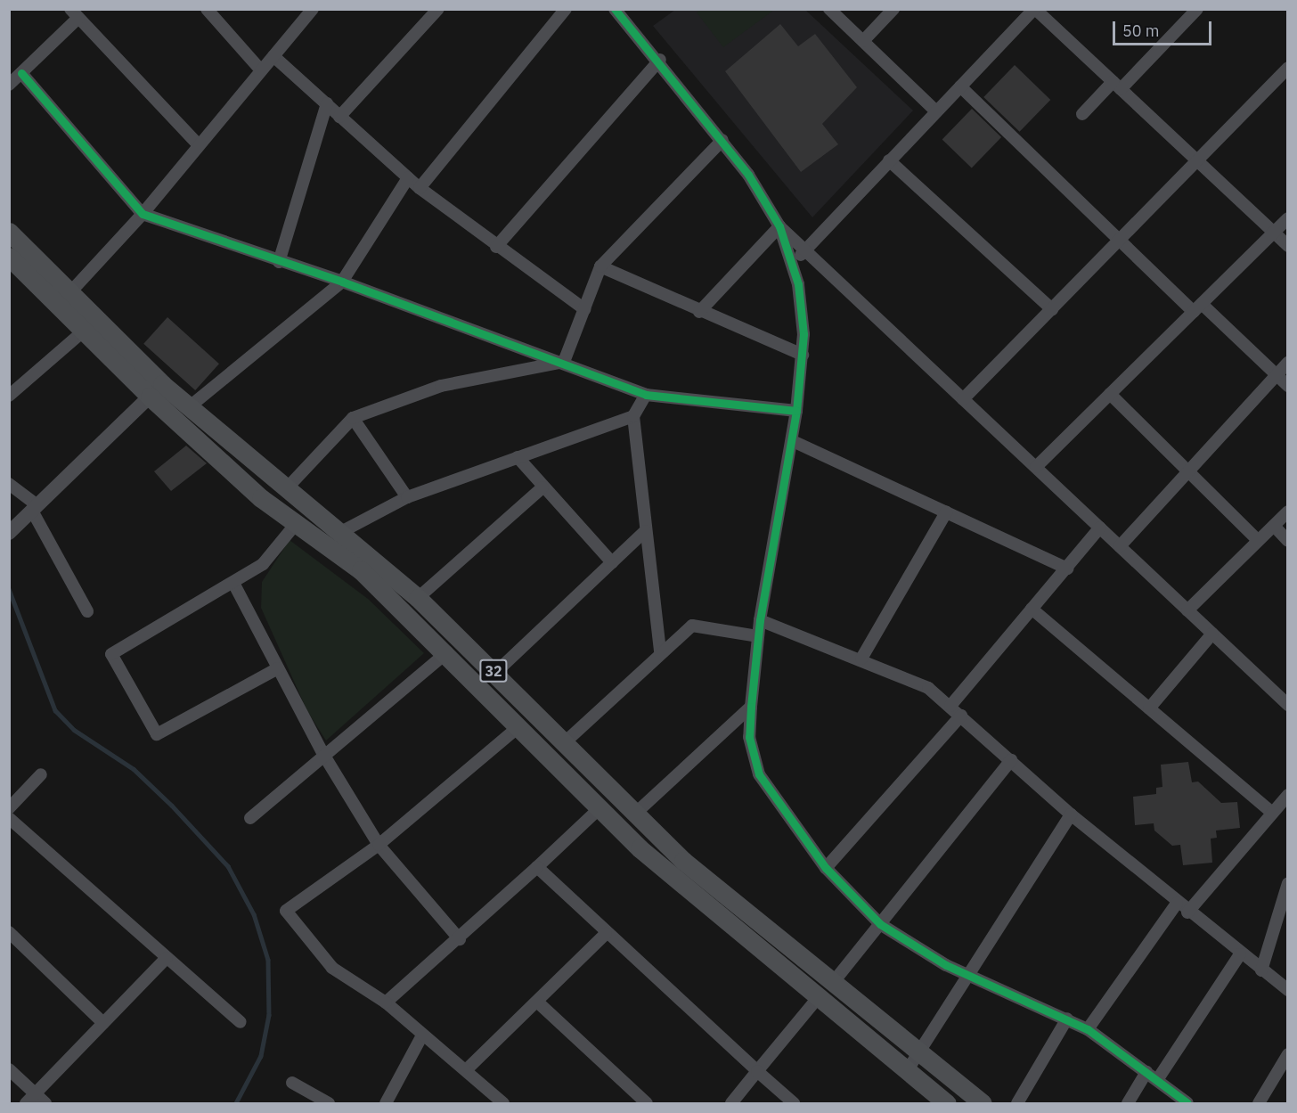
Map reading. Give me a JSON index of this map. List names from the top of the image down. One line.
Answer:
{"streets":{"main road":["32"]},"scale_bar":"50 m"}
